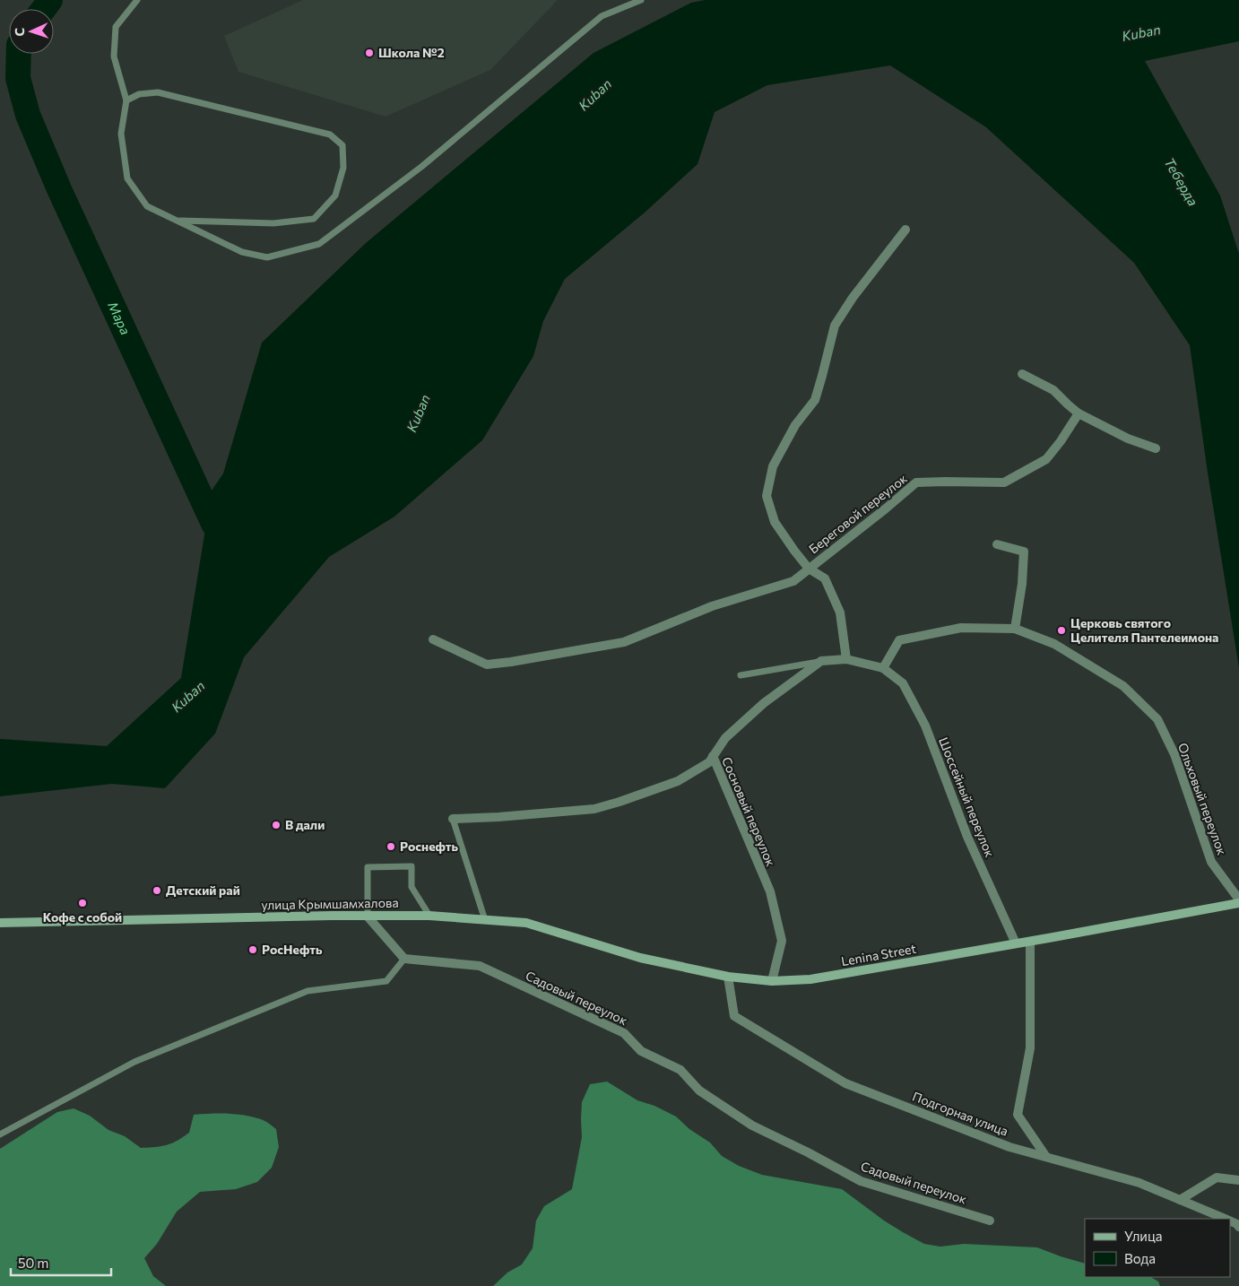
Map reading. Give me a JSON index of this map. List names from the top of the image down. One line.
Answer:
{"streets":{"main road":["улица Крымшамхалова","Lenina Street"],"street":["Береговой переулок","Шоссейный переулок","Ольховый переулок","Сосновый переулок","Садовый переулок","Подгорная улица"]},"crossings":[["Шоссейный переулок","Ольховый переулок"],["Шоссейный переулок","Lenina Street"],["Сосновый переулок","Lenina Street"],["улица Крымшамхалова","Lenina Street"],["Lenina Street","Подгорная улица"]],"water":["Kuban","Теберда","Мара"],"places":["Школа №2","Церковь святого Целителя Пантелеимона","В дали","Роснефть","Детский рай","Кофе с собой","РосНефть"],"legend":["Улица","Вода"],"scale_bar":"50 m","north":"left"}
